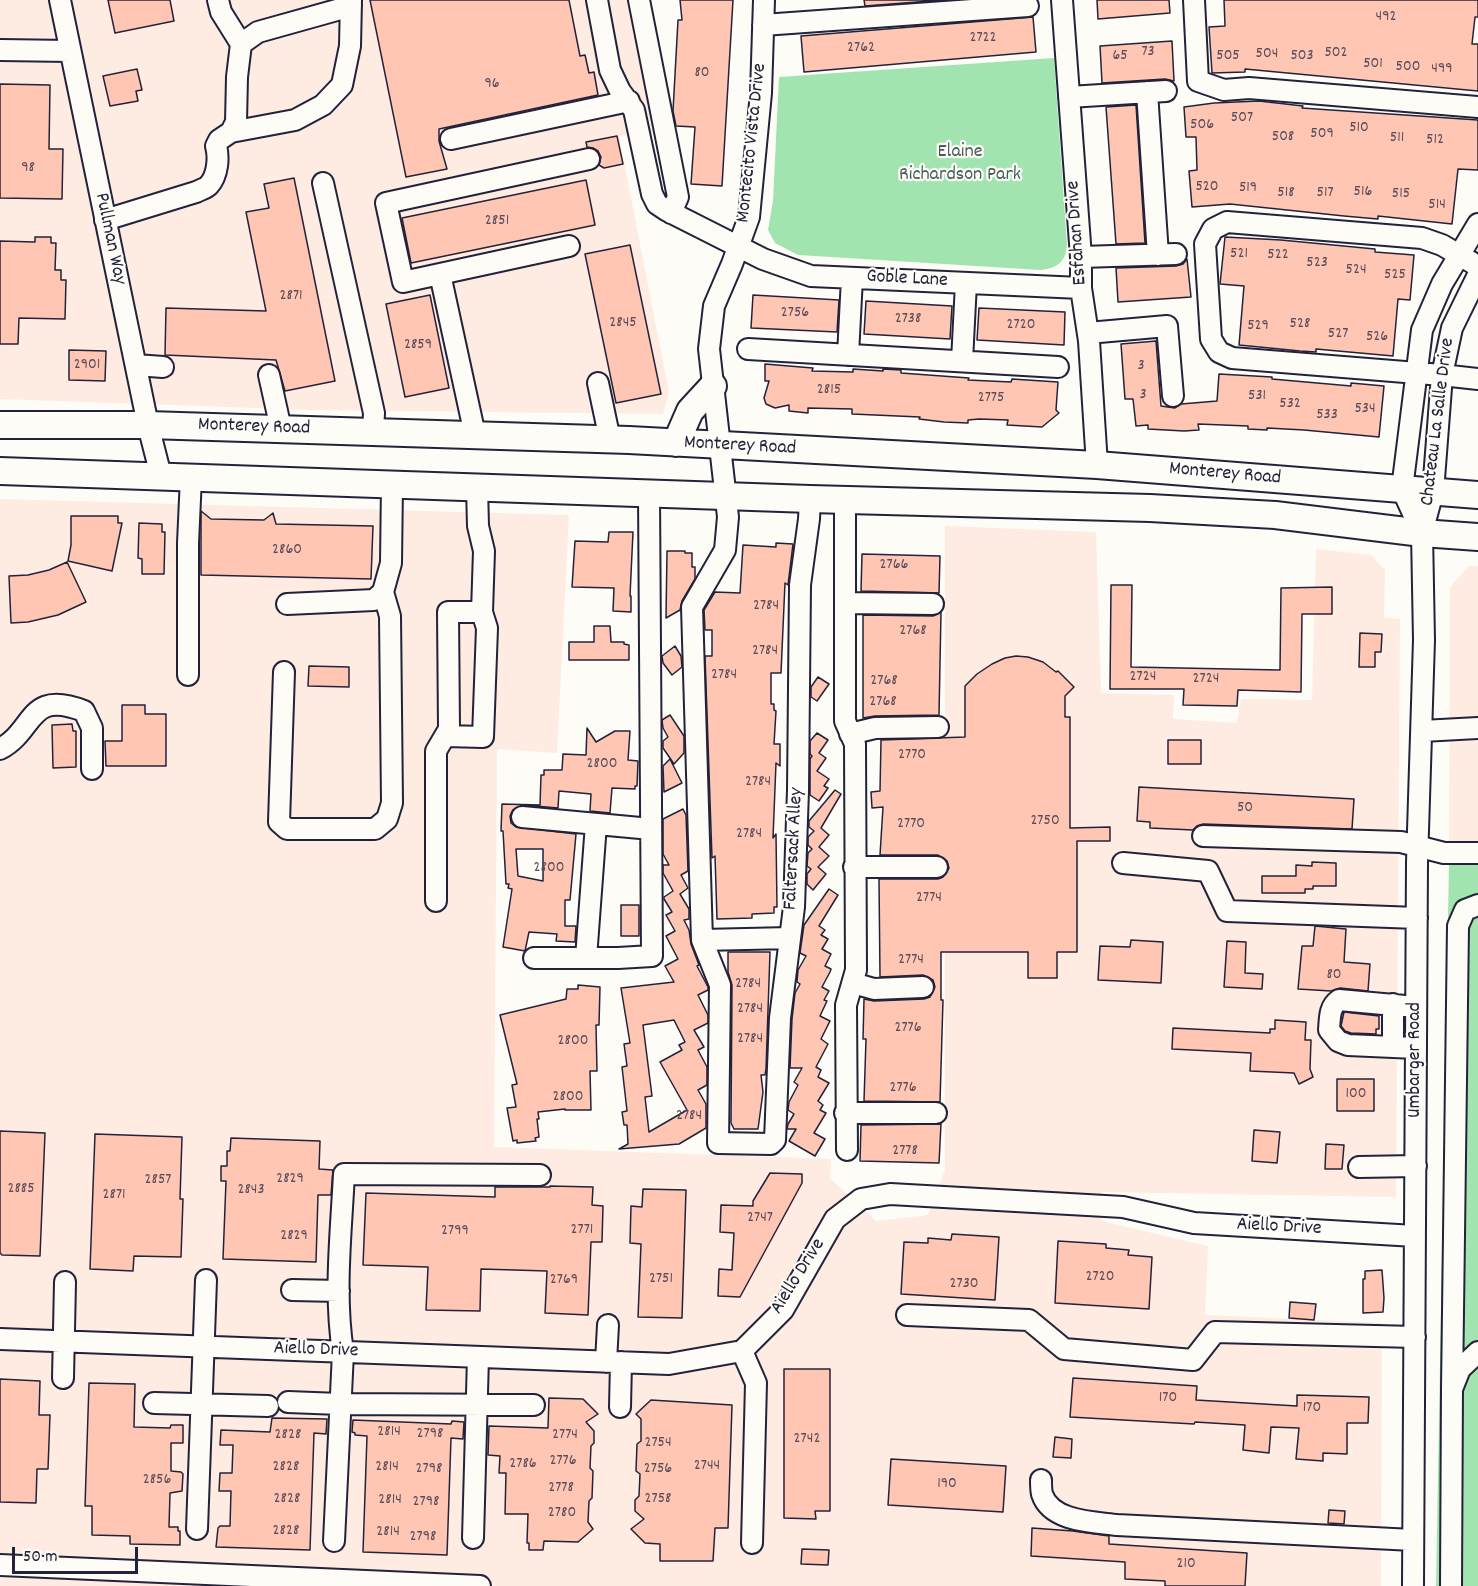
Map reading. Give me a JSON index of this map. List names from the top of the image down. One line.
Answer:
{"streets":{"main road":["Monterey Road"],"street":["Montecito Vista Drive","Esfahan Drive","Pullman Way","Goble Lane","Chateau La Salle Drive","Faltersack Alley","Umbarger Road","Aiello Drive"]},"crossings":[["Montecito Vista Drive","Goble Lane"],["Montecito Vista Drive","Monterey Road"],["Montecito Vista Drive","Faltersack Alley"],["Esfahan Drive","Goble Lane"],["Esfahan Drive","Monterey Road"],["Pullman Way","Monterey Road"],["Chateau La Salle Drive","Monterey Road"],["Chateau La Salle Drive","Umbarger Road"],["Monterey Road","Faltersack Alley"],["Monterey Road","Umbarger Road"],["Umbarger Road","Aiello Drive"]],"parks":["Elaine Richardson Park"],"house_numbers":["492","2722","2762","73","502","504","65","505","503","501","500","499","80","96","507","506","510","509","508","511","512","98","520","519","516","518","517","515","514","2851","521","522","523","524","525","2871","2756","2738","2845","528","2720","529","527","526","2859","2901","3","2815","3","531","2775","532","534","533","2860","2766","2784","2768","2784","2784","2724","2724","2768","2768","2770","2800","2784","50","2750","2770","2784","2800","2774","2774","80","2784","2784","2776","2784","2800","2776","100","2800","2784","2778","2829","2857","2885","2843","2871","2747","2771","2799","2829","2720","2751","2769","2730","170","170","2814","2798","2828","2774","2742","2754","2776","2786","2744","2828","2814","2798","2756","2856","190","2778","2828","2758","2814","2798","2780","2828","2814","2798","210"],"scale_bar":"50 m"}
